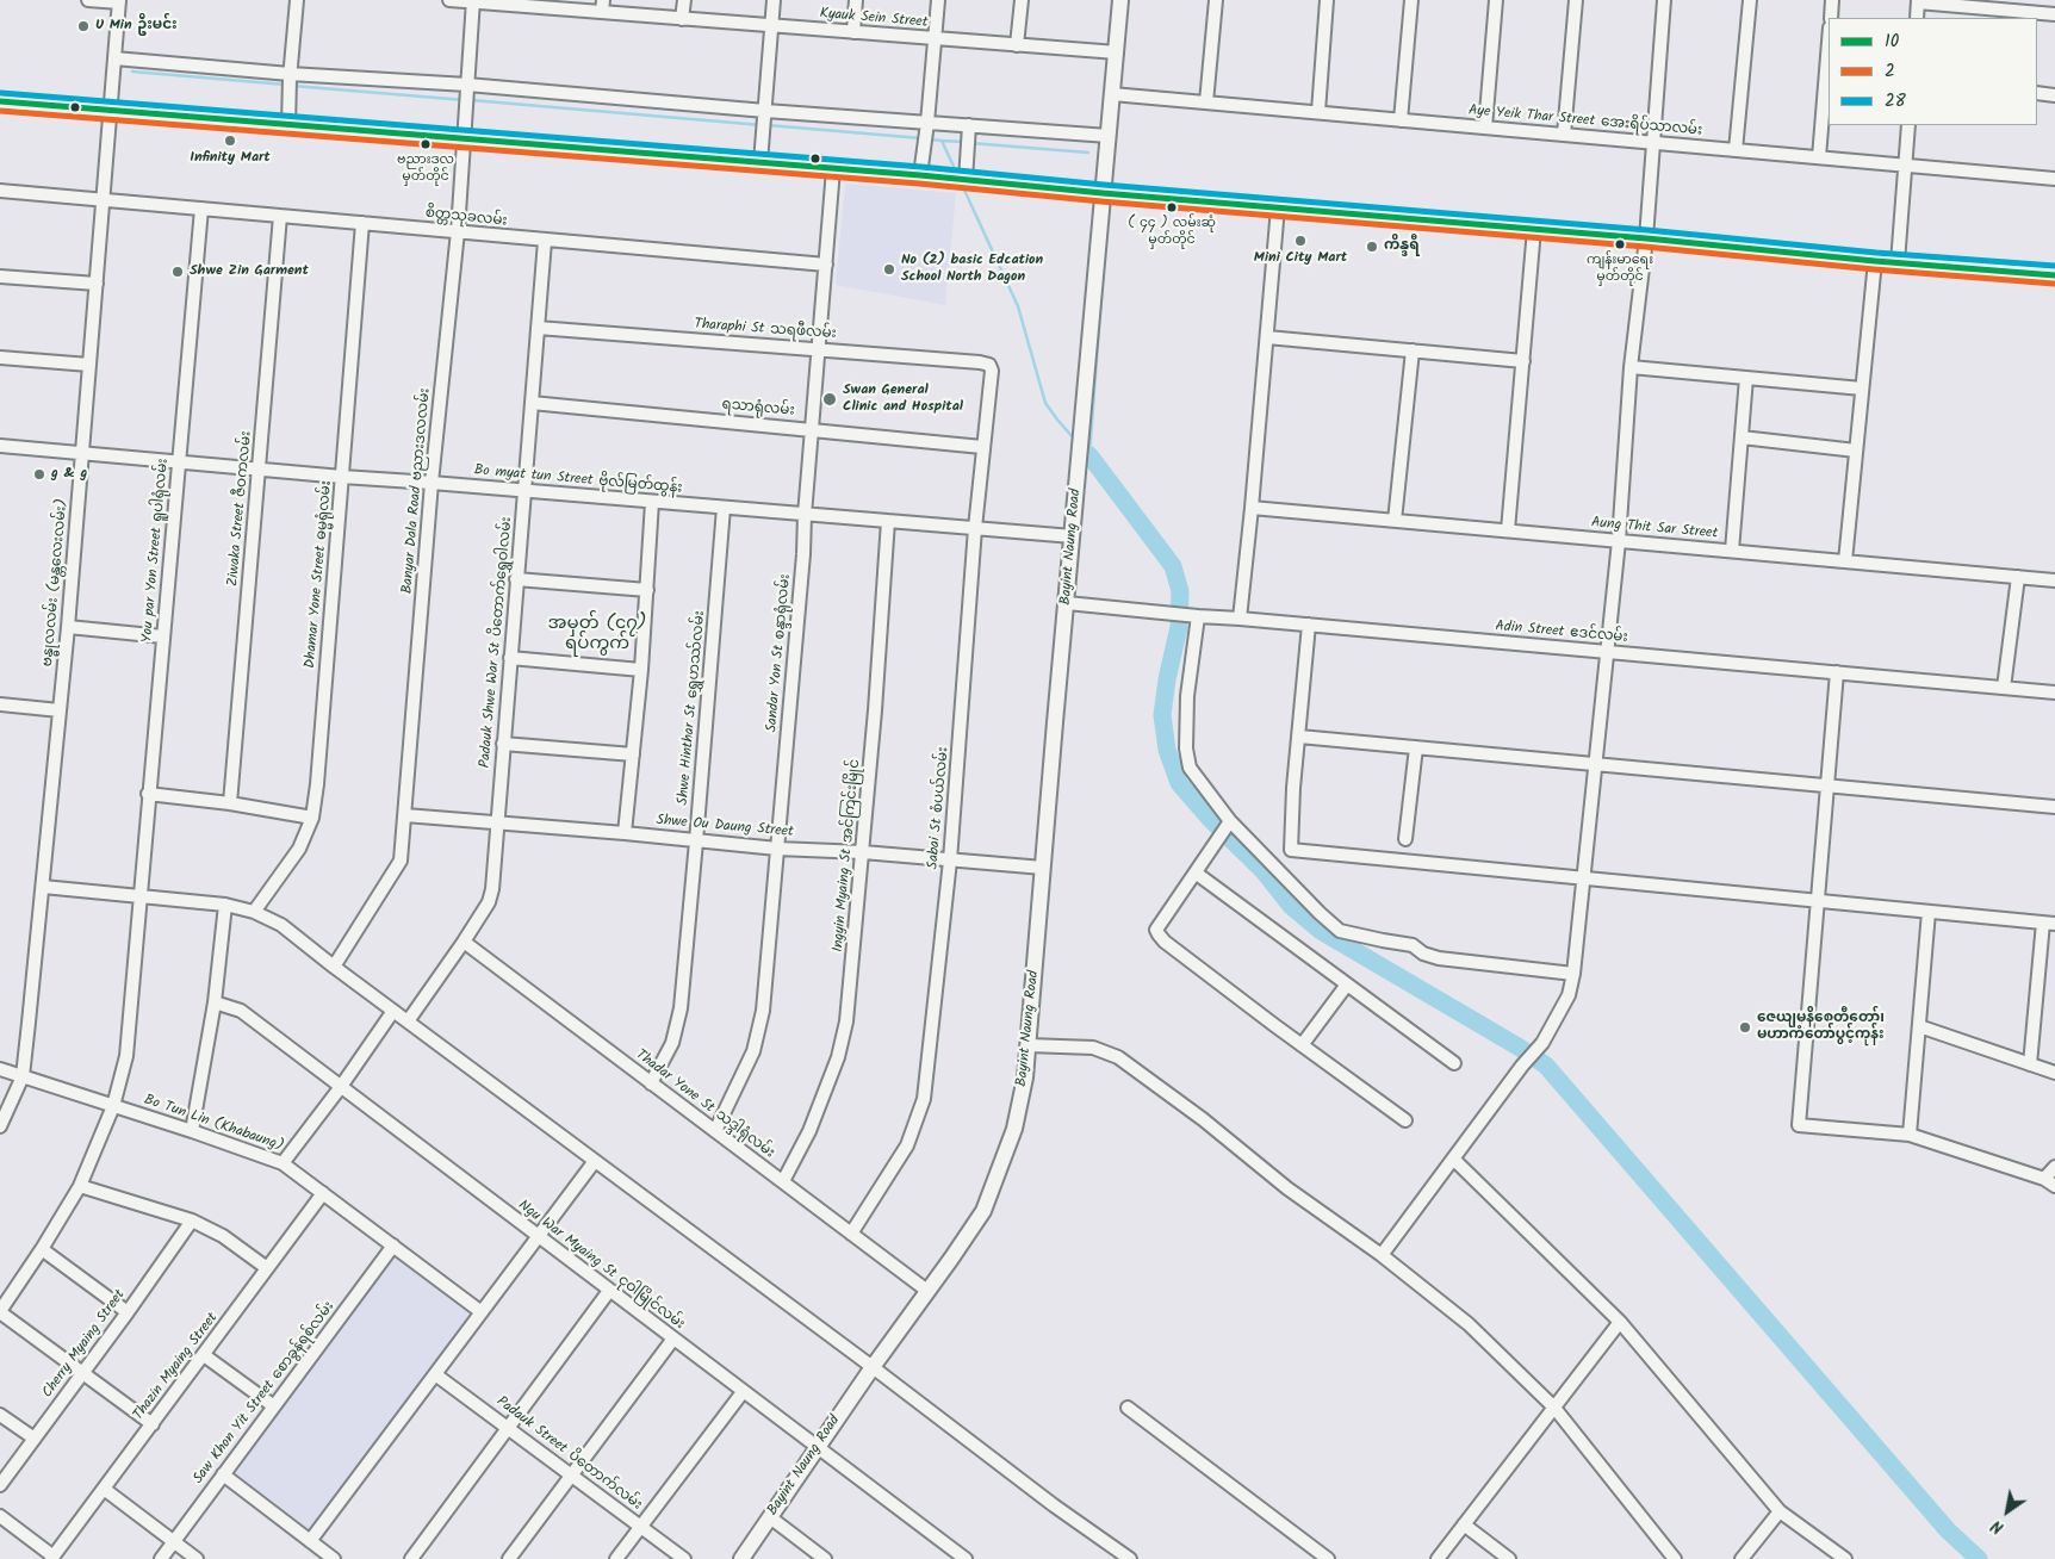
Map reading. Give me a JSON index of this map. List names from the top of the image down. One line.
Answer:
{"streets":{"main road":["Bayint Naung Road"],"street":["Kyauk Sein Street","Aye Yeik Thar Street အေးရိပ်သာလမ်း","စိတ္တသုခလမ်း","Tharaphi St သရဖီလမ်း","ရသာရုံလမ်း","Bo myat tun Street ဗိုလ်မြတ်ထွန်း","Banyar Dala Road ဗညားဒလလမ်း","Ziwaka Street ဇီဝကလမ်း","Aung Thit Sar Street","You par Yon Street ရူပါရုံလမ်း","Dhamar Yone Street ဓမ္မရုံလမ်း","ဗန္ဓုလလမ်း (မန္တလေးလမ်း)","Adin Street ဧဒင်လမ်း","Padauk Shwe War St ပိတောက်ရွှေဝါလမ်း","Sandar Yon St စန္ဒာရုံလမ်း","Shwe Hinthar St ရွှေဟဿ်လမ်း","Sabai St စံပယ်လမ်း","Shwe Ou Daung Street","Ingyin Myaing St အင်ကြင်းမြိုင်","Thadar Yone St သဒ္ဒါရုံလမ်း","Bo Tun Lin (Khabaung)","Ngu War Myaing St ငုဝါမြိုင်လမ်း","Cherry Myaing Street","Thazin Myaing Street","Saw Khon Yit Street စောခွန်ရစ်လမ်း","Padauk Street ပိတောက်လမ်း"]},"crossings":[["Kyauk Sein Street","Banyar Dala Road ဗညားဒလလမ်း"],["Kyauk Sein Street","Bayint Naung Road"],["Aye Yeik Thar Street အေးရိပ်သာလမ်း","Bayint Naung Road"],["စိတ္တသုခလမ်း","Banyar Dala Road ဗညားဒလလမ်း"],["စိတ္တသုခလမ်း","Ziwaka Street ဇီဝကလမ်း"],["စိတ္တသုခလမ်း","You par Yon Street ရူပါရုံလမ်း"],["စိတ္တသုခလမ်း","Dhamar Yone Street ဓမ္မရုံလမ်း"],["စိတ္တသုခလမ်း","ဗန္ဓုလလမ်း (မန္တလေးလမ်း)"],["စိတ္တသုခလမ်း","Padauk Shwe War St ပိတောက်ရွှေဝါလမ်း"],["စိတ္တသုခလမ်း","Sandar Yon St စန္ဒာရုံလမ်း"],["Tharaphi St သရဖီလမ်း","Padauk Shwe War St ပိတောက်ရွှေဝါလမ်း"],["Tharaphi St သရဖီလမ်း","Sandar Yon St စန္ဒာရုံလမ်း"],["Tharaphi St သရဖီလမ်း","Sabai St စံပယ်လမ်း"],["ရသာရုံလမ်း","Padauk Shwe War St ပိတောက်ရွှေဝါလမ်း"],["ရသာရုံလမ်း","Sandar Yon St စန္ဒာရုံလမ်း"],["ရသာရုံလမ်း","Sabai St စံပယ်လမ်း"],["Bo myat tun Street ဗိုလ်မြတ်ထွန်း","Banyar Dala Road ဗညားဒလလမ်း"],["Bo myat tun Street ဗိုလ်မြတ်ထွန်း","Ziwaka Street ဇီဝကလမ်း"],["Bo myat tun Street ဗိုလ်မြတ်ထွန်း","Bayint Naung Road"],["Bo myat tun Street ဗိုလ်မြတ်ထွန်း","You par Yon Street ရူပါရုံလမ်း"],["Bo myat tun Street ဗိုလ်မြတ်ထွန်း","Dhamar Yone Street ဓမ္မရုံလမ်း"],["Bo myat tun Street ဗိုလ်မြတ်ထွန်း","ဗန္ဓုလလမ်း (မန္တလေးလမ်း)"],["Bo myat tun Street ဗိုလ်မြတ်ထွန်း","Padauk Shwe War St ပိတောက်ရွှေဝါလမ်း"],["Bo myat tun Street ဗိုလ်မြတ်ထွန်း","Sandar Yon St စန္ဒာရုံလမ်း"],["Bo myat tun Street ဗိုလ်မြတ်ထွန်း","Shwe Hinthar St ရွှေဟဿ်လမ်း"],["Bo myat tun Street ဗိုလ်မြတ်ထွန်း","Sabai St စံပယ်လမ်း"],["Bo myat tun Street ဗိုလ်မြတ်ထွန်း","Ingyin Myaing St အင်ကြင်းမြိုင်"],["Banyar Dala Road ဗညားဒလလမ်း","Shwe Ou Daung Street"],["Bayint Naung Road","Adin Street ဧဒင်လမ်း"],["Bayint Naung Road","Shwe Ou Daung Street"],["Bayint Naung Road","Thadar Yone St သဒ္ဒါရုံလမ်း"],["Bayint Naung Road","Ngu War Myaing St ငုဝါမြိုင်လမ်း"],["You par Yon Street ရူပါရုံလမ်း","Bo Tun Lin (Khabaung)"],["ဗန္ဓုလလမ်း (မန္တလေးလမ်း)","Bo Tun Lin (Khabaung)"],["Padauk Shwe War St ပိတောက်ရွှေဝါလမ်း","Shwe Ou Daung Street"],["Padauk Shwe War St ပိတောက်ရွှေဝါလမ်း","Thadar Yone St သဒ္ဒါရုံလမ်း"],["Sandar Yon St စန္ဒာရုံလမ်း","Shwe Ou Daung Street"],["Sandar Yon St စန္ဒာရုံလမ်း","Thadar Yone St သဒ္ဒါရုံလမ်း"],["Shwe Hinthar St ရွှေဟဿ်လမ်း","Shwe Ou Daung Street"],["Shwe Hinthar St ရွှေဟဿ်လမ်း","Thadar Yone St သဒ္ဒါရုံလမ်း"],["Sabai St စံပယ်လမ်း","Shwe Ou Daung Street"],["Sabai St စံပယ်လမ်း","Thadar Yone St သဒ္ဒါရုံလမ်း"],["Shwe Ou Daung Street","Ingyin Myaing St အင်ကြင်းမြိုင်"],["Ingyin Myaing St အင်ကြင်းမြိုင်","Thadar Yone St သဒ္ဒါရုံလမ်း"],["Bo Tun Lin (Khabaung)","Thazin Myaing Street"],["Bo Tun Lin (Khabaung)","Saw Khon Yit Street စောခွန်ရစ်လမ်း"]],"districts":["အမှတ် (၄၇) ရပ်ကွက်"],"places":["U Min ဦးမင်း","Infinity Mart","ဗညားဒလ မှတ်တိုင်","( ၄၄ ) လမ်းဆုံ မှတ်တိုင်","Mini City Mart","ကျန်းမာရေး မှတ်တိုင်","ကိန္ဒရီ","No (2) basic Edcation School North Dagon","Shwe Zin Garment","Swan General Clinic and Hospital","g & g","ဇေယျမုနိစေတီတော်၊ မဟာကံတော်ပွင့်ကုန်း"],"lines":["transit line 28","transit line 10","transit line 2"],"legend":["10","2","28"],"north":"bottom left"}
